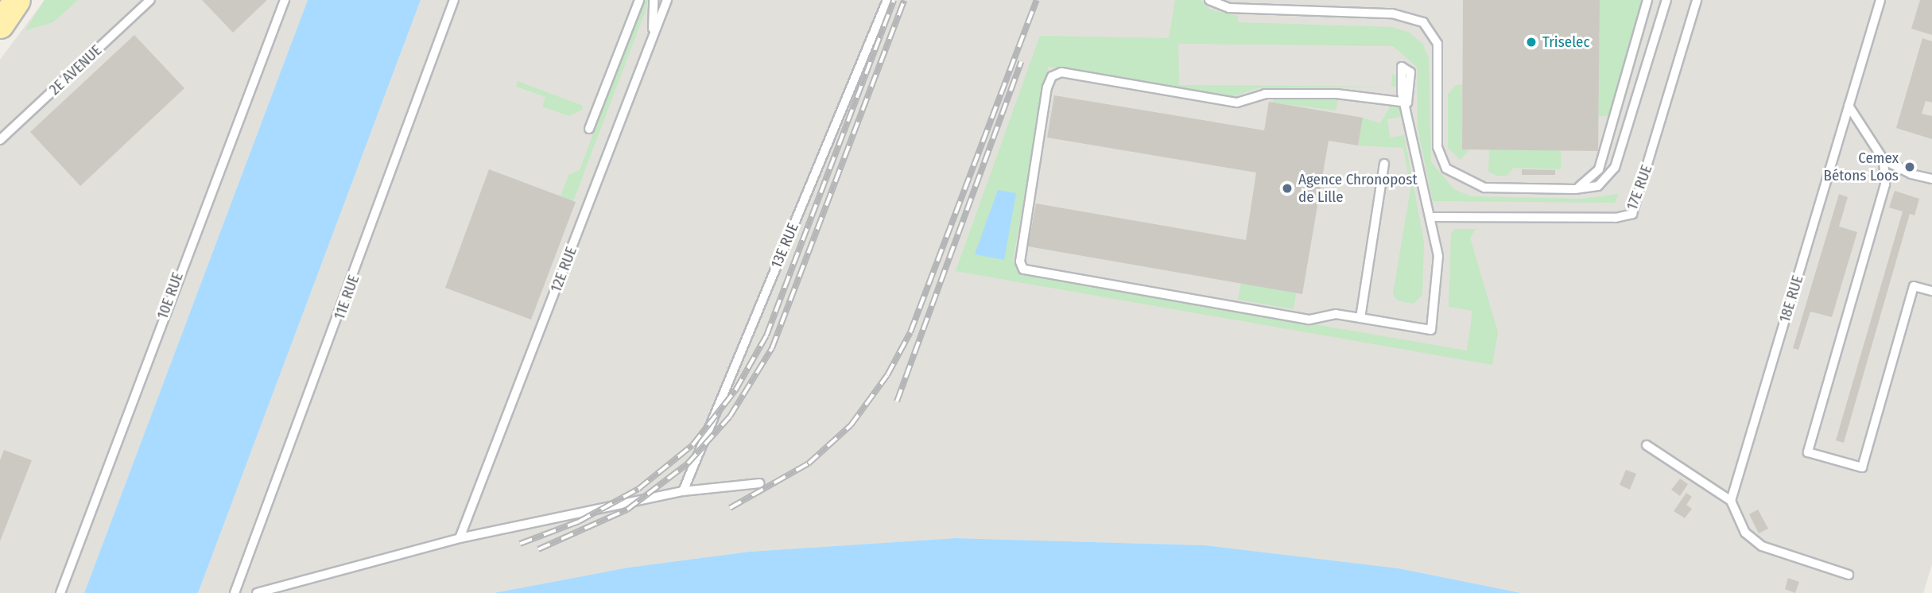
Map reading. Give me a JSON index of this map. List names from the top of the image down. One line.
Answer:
{"streets":{"lane":["2E AVENUE","17E RUE","13E RUE","12E RUE","10E RUE","11E RUE","18E RUE"]},"places":["Triselec","Cemex Bétons Loos","Agence Chronopost de Lille"]}
